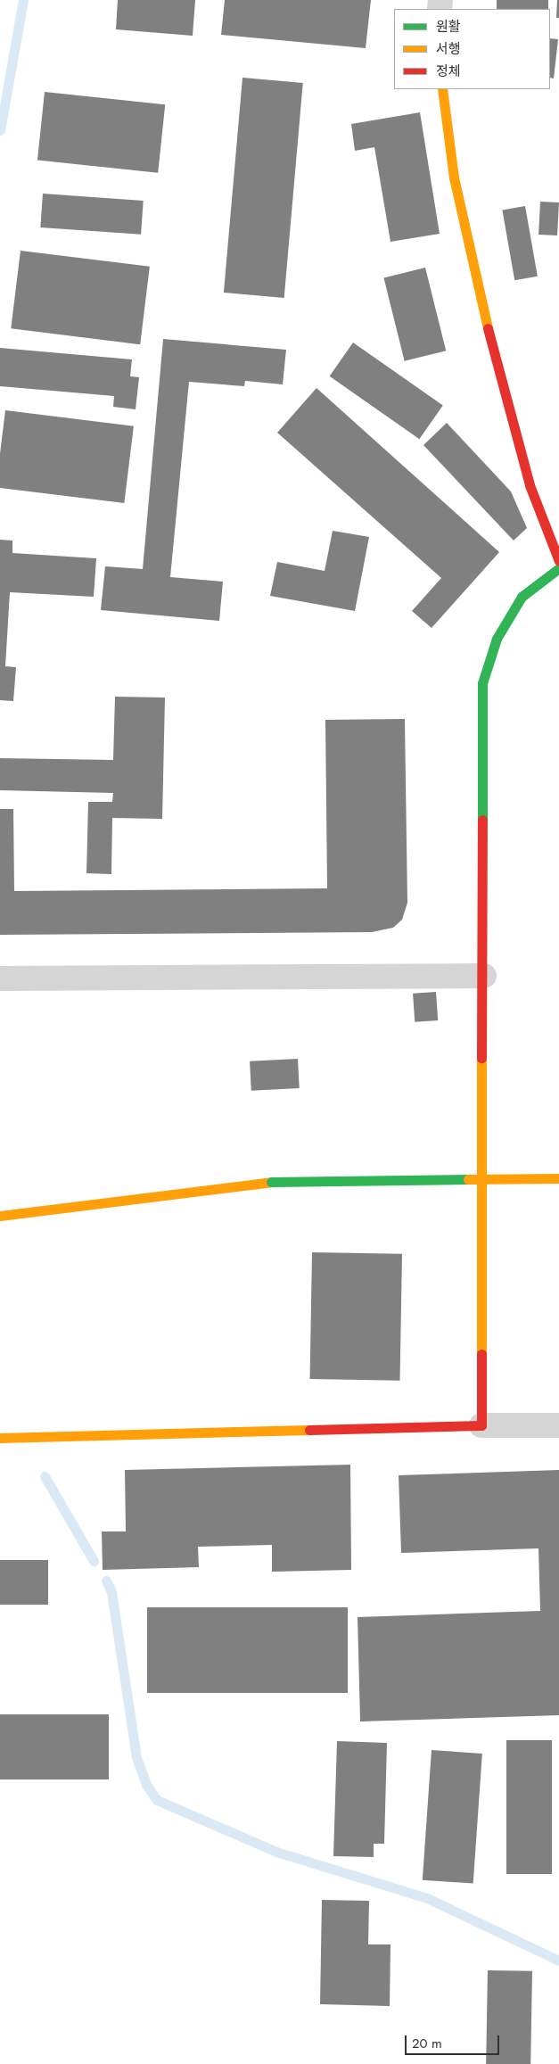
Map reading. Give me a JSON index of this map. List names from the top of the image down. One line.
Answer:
{"legend":["원활","서행","정체"],"scale_bar":"20 m"}
